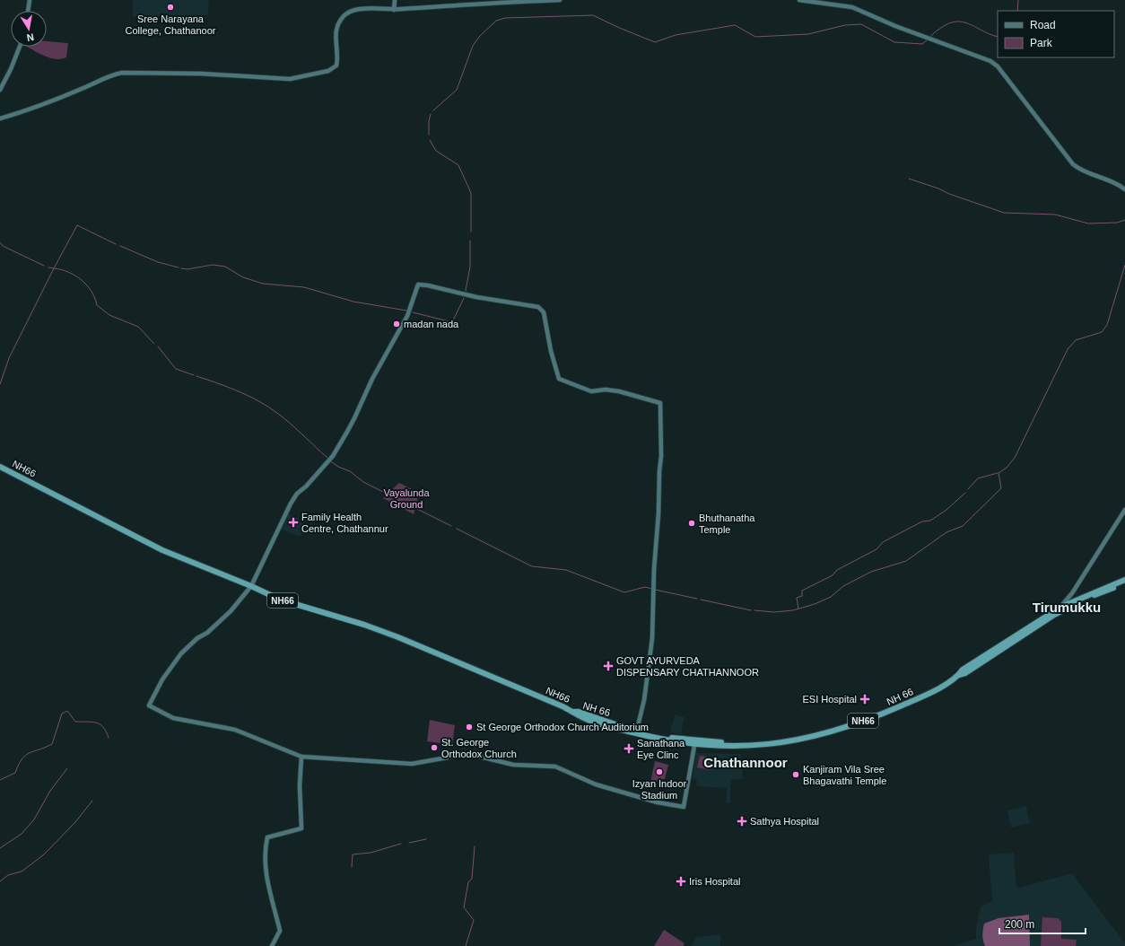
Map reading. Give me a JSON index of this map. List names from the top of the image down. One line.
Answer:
{"streets":{"highway":["NH66","NH 66"]},"crossings":[["NH66","NH 66"]],"districts":["Tirumukku","Chathannoor"],"parks":["Vayalunda Ground"],"places":{"other":["Sree Narayana College, Chathanoor","madan nada","Bhuthanatha Temple","St George Orthodox Church Auditorium","St. George Orthodox Church","Izyan Indoor Stadium","Kanjiram Vila Sree Bhagavathi Temple"],"health":["Family Health Centre, Chathannur","GOVT AYURVEDA DISPENSARY CHATHANNOOR","ESI Hospital","Sanathana Eye Clinc","Sathya Hospital","Iris Hospital"]},"legend":["Road","Park"],"scale_bar":"200 m","north":"bottom"}
